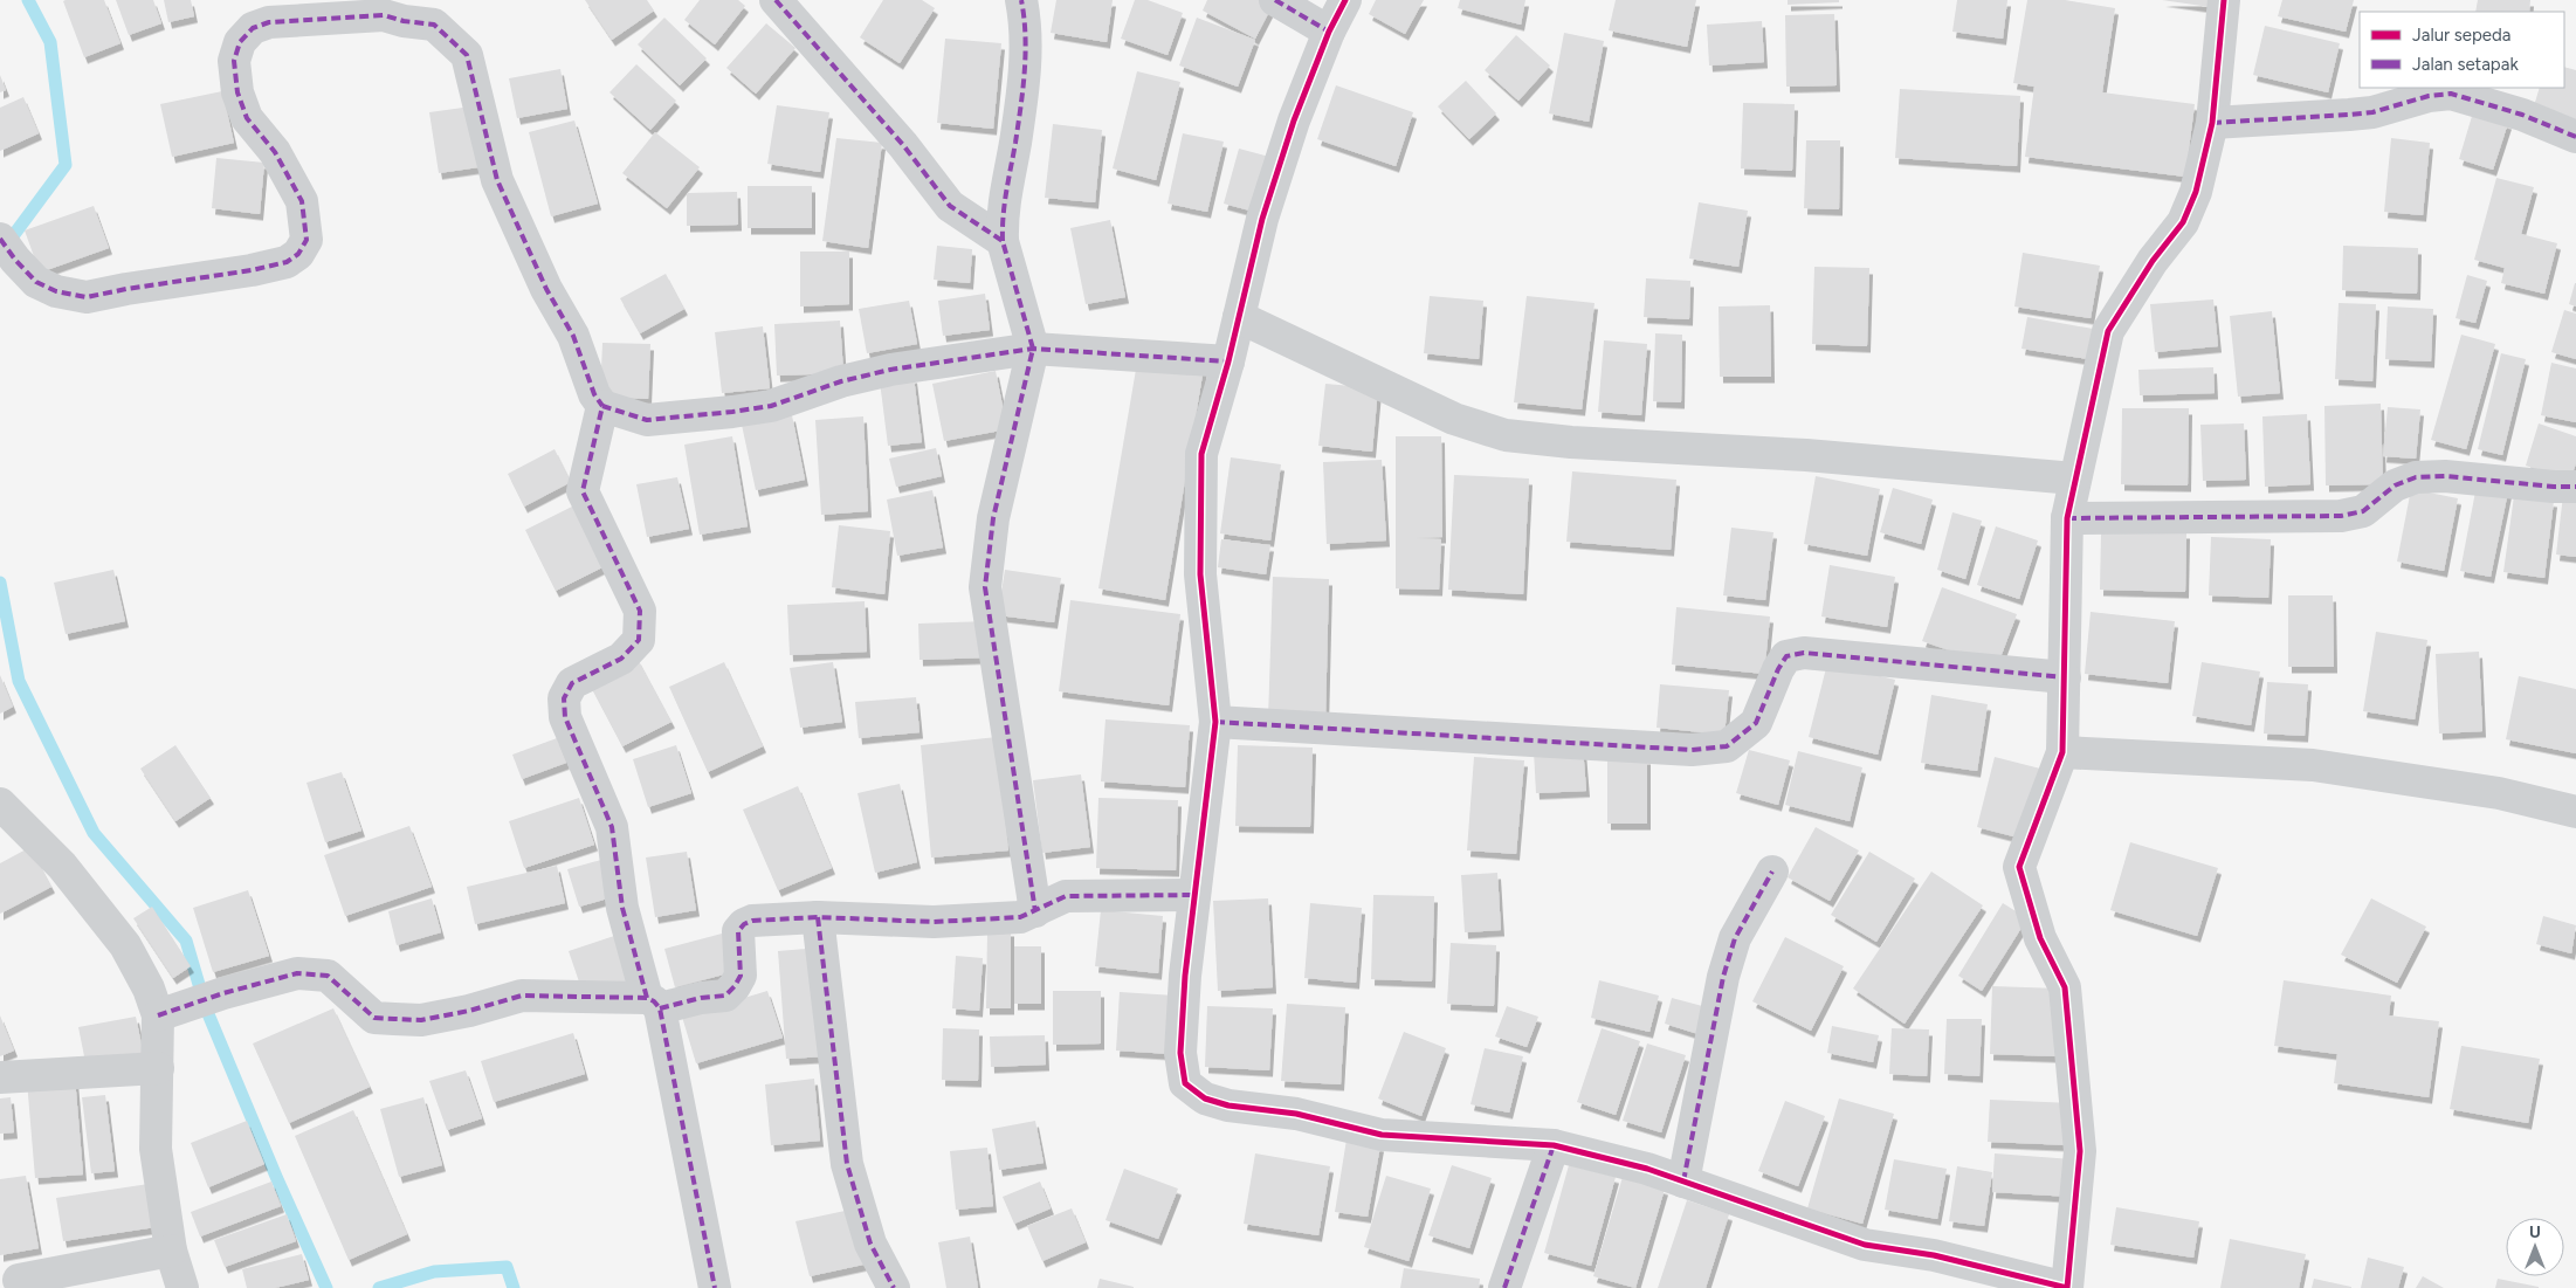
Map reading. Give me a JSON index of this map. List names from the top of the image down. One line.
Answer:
{"legend":["Jalur sepeda","Jalan setapak"],"north":"top"}
